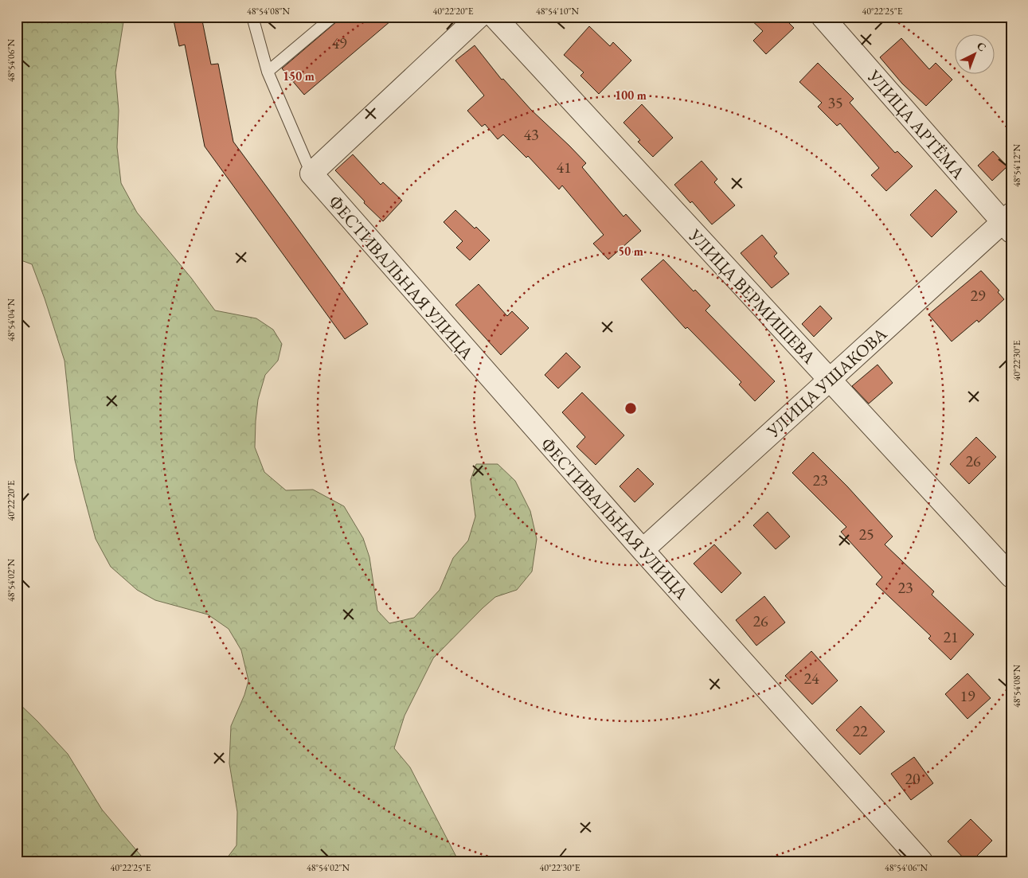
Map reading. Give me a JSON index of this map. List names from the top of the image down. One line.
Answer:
{"streets":{"street":["УЛИЦА АРТЁМА","ФЕСТИВАЛЬНАЯ УЛИЦА","УЛИЦА ВЕРМИШЕВА","УЛИЦА УШАКОВА"]},"crossings":[["УЛИЦА АРТЁМА","УЛИЦА УШАКОВА"],["ФЕСТИВАЛЬНАЯ УЛИЦА","УЛИЦА УШАКОВА"],["УЛИЦА ВЕРМИШЕВА","УЛИЦА УШАКОВА"]],"house_numbers":["49","35","43","41","29","26","23","25","23","26","21","24","19","22","20"],"north":"top right","coordinates":["48°54'08\"N","40°22'20\"E","48°54'10\"N","40°22'25\"E","48°54'06\"N","48°54'12\"N","48°54'04\"N","40°22'30\"E","48°54'02\"N"],"rings":["150 m","100 m","50 m"]}
